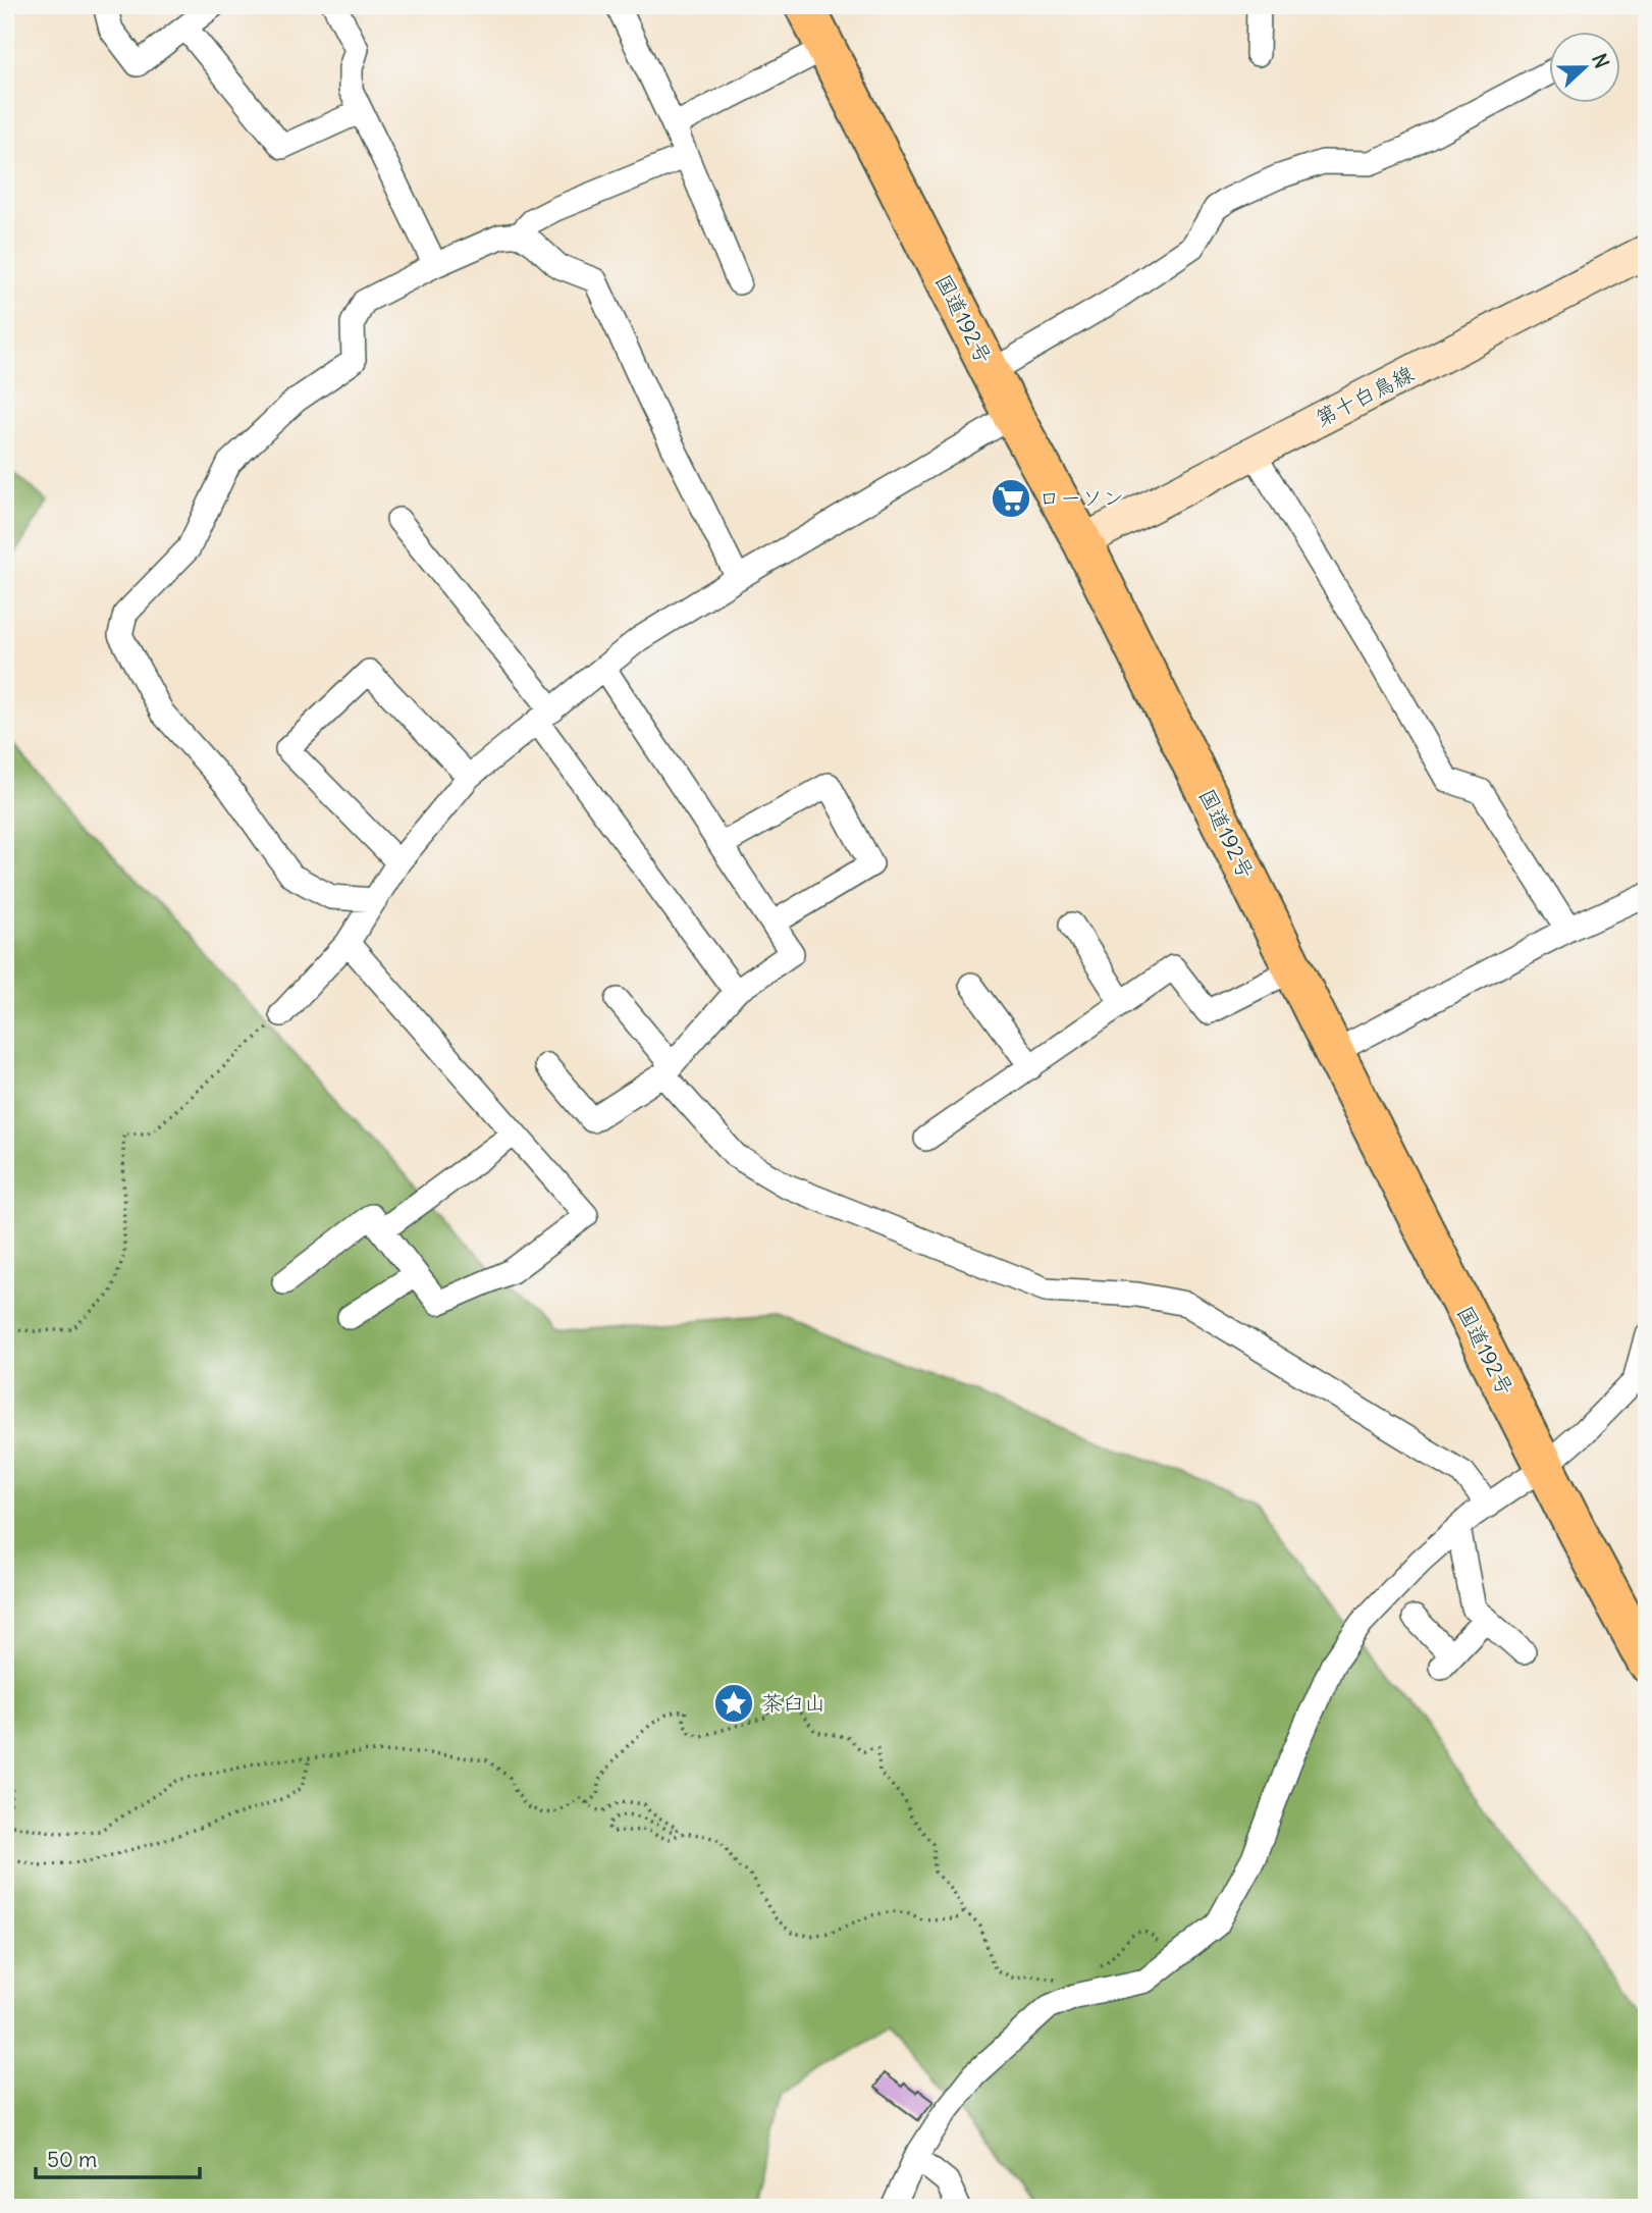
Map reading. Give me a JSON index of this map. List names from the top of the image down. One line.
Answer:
{"streets":{"highway":["国道192号"],"main road":["第十白鳥線"]},"crossings":[["国道192号","第十白鳥線"]],"places":{"supermarket":["ローソン"],"place":["茶臼山"]},"scale_bar":"50 m","north":"right"}
